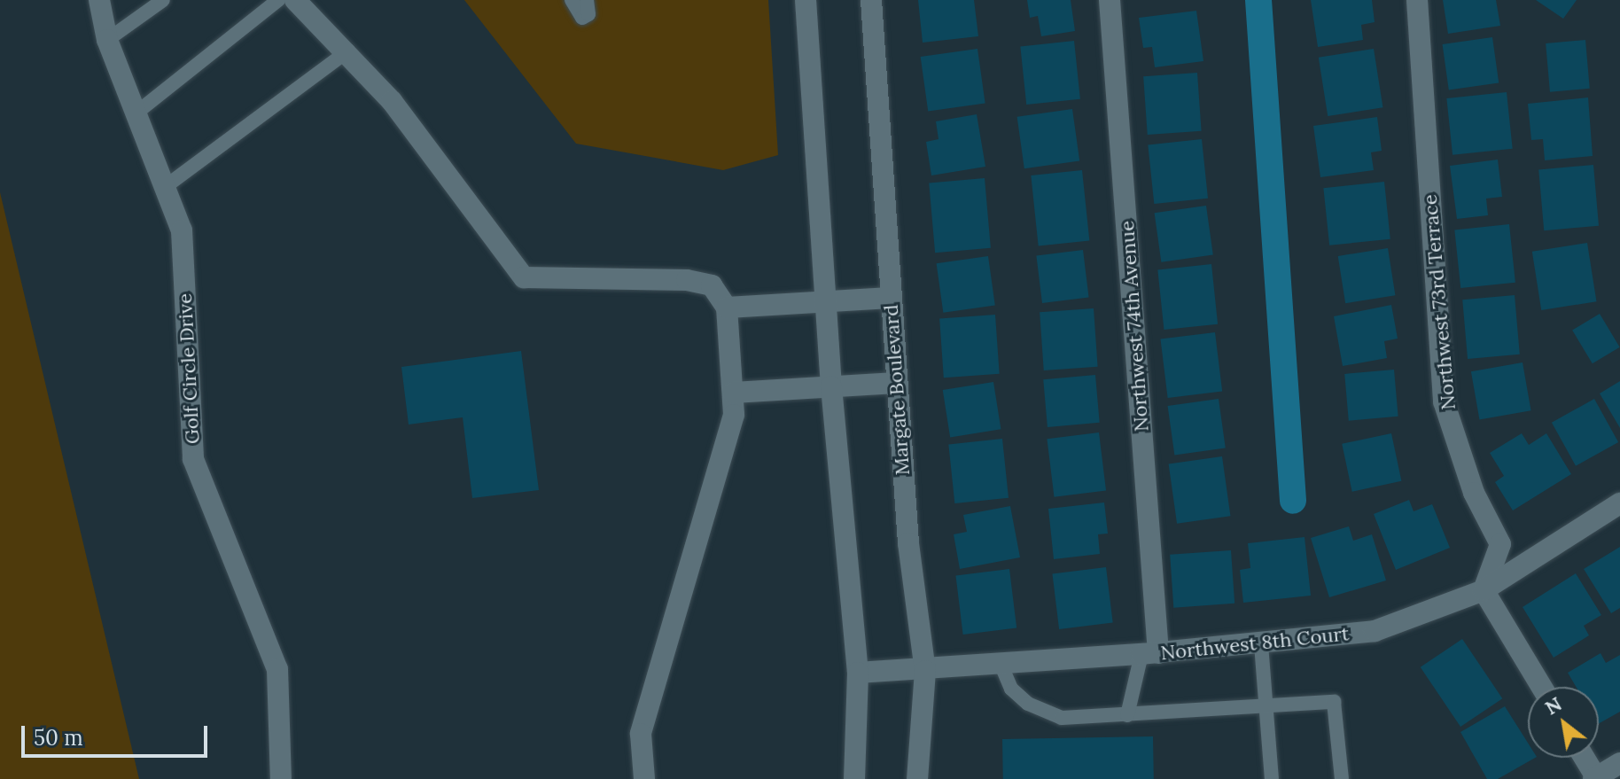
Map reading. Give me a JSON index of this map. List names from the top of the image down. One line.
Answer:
{"streets":{"street":["Northwest 73rd Terrace","Northwest 74th Avenue","Golf Circle Drive","Margate Boulevard","Northwest 8th Court"]},"crossings":[["Northwest 73rd Terrace","Northwest 8th Court"],["Northwest 74th Avenue","Northwest 8th Court"],["Margate Boulevard","Northwest 8th Court"]],"scale_bar":"50 m","north":"top left"}
